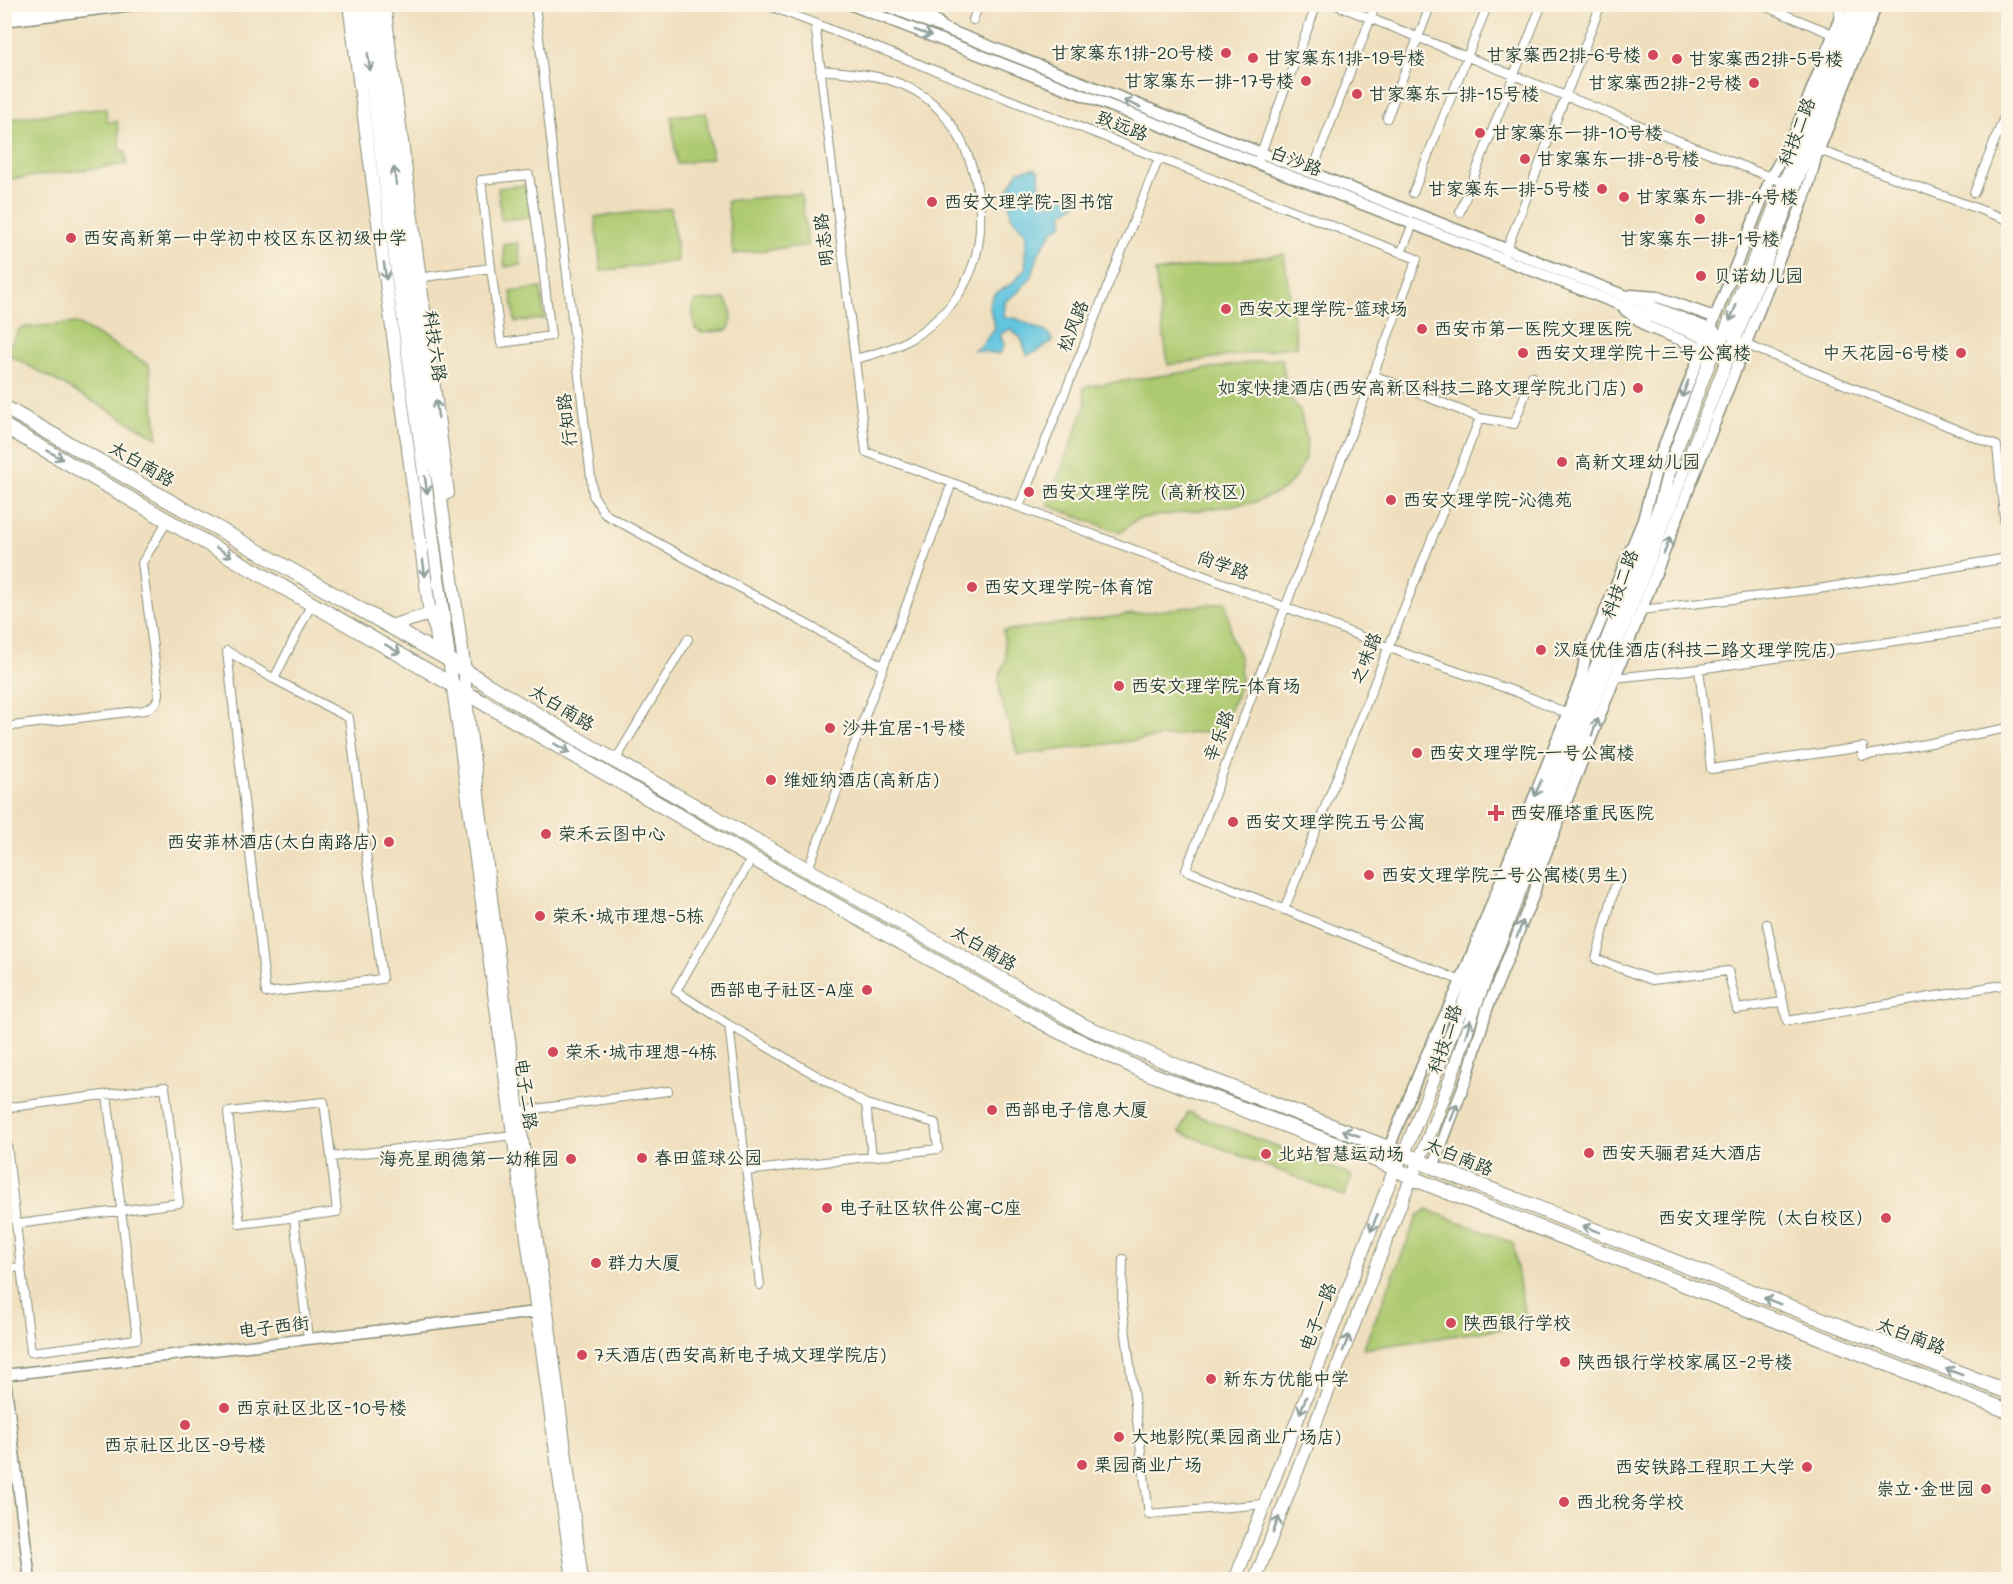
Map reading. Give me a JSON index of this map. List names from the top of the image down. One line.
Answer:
{"streets":{"main road":["科技二路","科技六路","太白南路","电子二路","电子一路"],"street":["致远路","白沙路","明志路","松风路","行知路","尚学路","之味路","辛乐路","电子西街"]},"crossings":[["致远路","明志路"],["致远路","松风路"],["致远路","辛乐路"],["科技二路","白沙路"],["科技二路","太白南路"],["科技二路","辛乐路"],["科技二路","电子一路"],["明志路","尚学路"],["松风路","尚学路"],["科技六路","太白南路"],["科技六路","电子二路"],["太白南路","电子二路"],["太白南路","电子一路"],["尚学路","之味路"],["尚学路","辛乐路"],["之味路","辛乐路"],["电子二路","电子西街"]],"places":{"other":["甘家寨东1排-20号楼","甘家寨西2排-6号楼","甘家寨东1排-19号楼","甘家寨西2排-5号楼","甘家寨东一排-17号楼","甘家寨西2排-2号楼","甘家寨东一排-15号楼","甘家寨东一排-10号楼","甘家寨东一排-8号楼","甘家寨东一排-5号楼","甘家寨东一排-4号楼","西安文理学院-图书馆","甘家寨东一排-1号楼","西安高新第一中学初中校区东区初级中学","贝诺幼儿园","西安文理学院-篮球场","西安市第一医院文理医院","西安文理学院十三号公寓楼","中天花园-6号楼","如家快捷酒店(西安高新区科技二路文理学院北门店)","高新文理幼儿园","西安文理学院（高新校区）","西安文理学院-沁德苑","西安文理学院-体育馆","汉庭优佳酒店(科技二路文理学院店)","西安文理学院-体育场","沙井宜居-1号楼","西安文理学院-一号公寓楼","维娅纳酒店(高新店)","西安文理学院五号公寓","荣禾云图中心","西安菲林酒店(太白南路店)","西安文理学院二号公寓楼(男生)","荣禾·城市理想-5栋","西部电子社区-A座","荣禾·城市理想-4栋","西部电子信息大厦","西安天骊君廷大酒店","北站智慧运动场","春田篮球公园","海亮星朗德第一幼稚园","电子社区软件公寓-C座","西安文理学院（太白校区）","群力大厦","陕西银行学校","7天酒店(西安高新电子城文理学院店)","陕西银行学校家属区-2号楼","新东方优能中学","西京社区北区-10号楼","西京社区北区-9号楼","大地影院(栗园商业广场店)","栗园商业广场","西安铁路工程职工大学","崇立·金世园","西北税务学校"],"health":["西安雁塔重民医院"]}}
